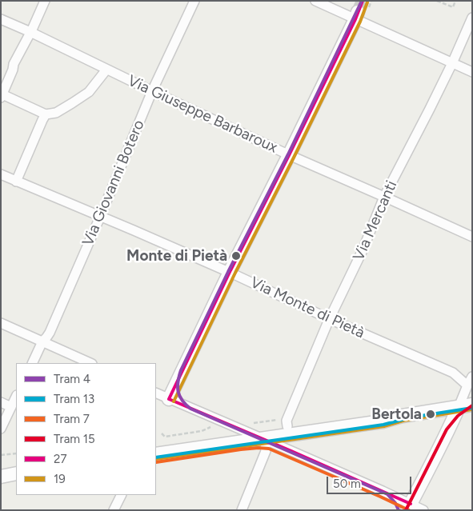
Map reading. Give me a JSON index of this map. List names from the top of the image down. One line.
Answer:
{"streets":{"street":["Via Giuseppe Barbaroux","Via Giovanni Botero","Via Mercanti","Via Monte di Pietà"]},"crossings":[["Via Giuseppe Barbaroux","Via Giovanni Botero"],["Via Giuseppe Barbaroux","Via Mercanti"],["Via Giovanni Botero","Via Monte di Pietà"],["Via Mercanti","Via Monte di Pietà"]],"places":["Monte di Pietà","Bertola"],"lines":["tram line 4","transit line 27","transit line 19","tram line 15","tram line 13","tram line 7"],"legend":["Tram 4","Tram 13","Tram 7","Tram 15","27","19"],"scale_bar":"50 m"}
